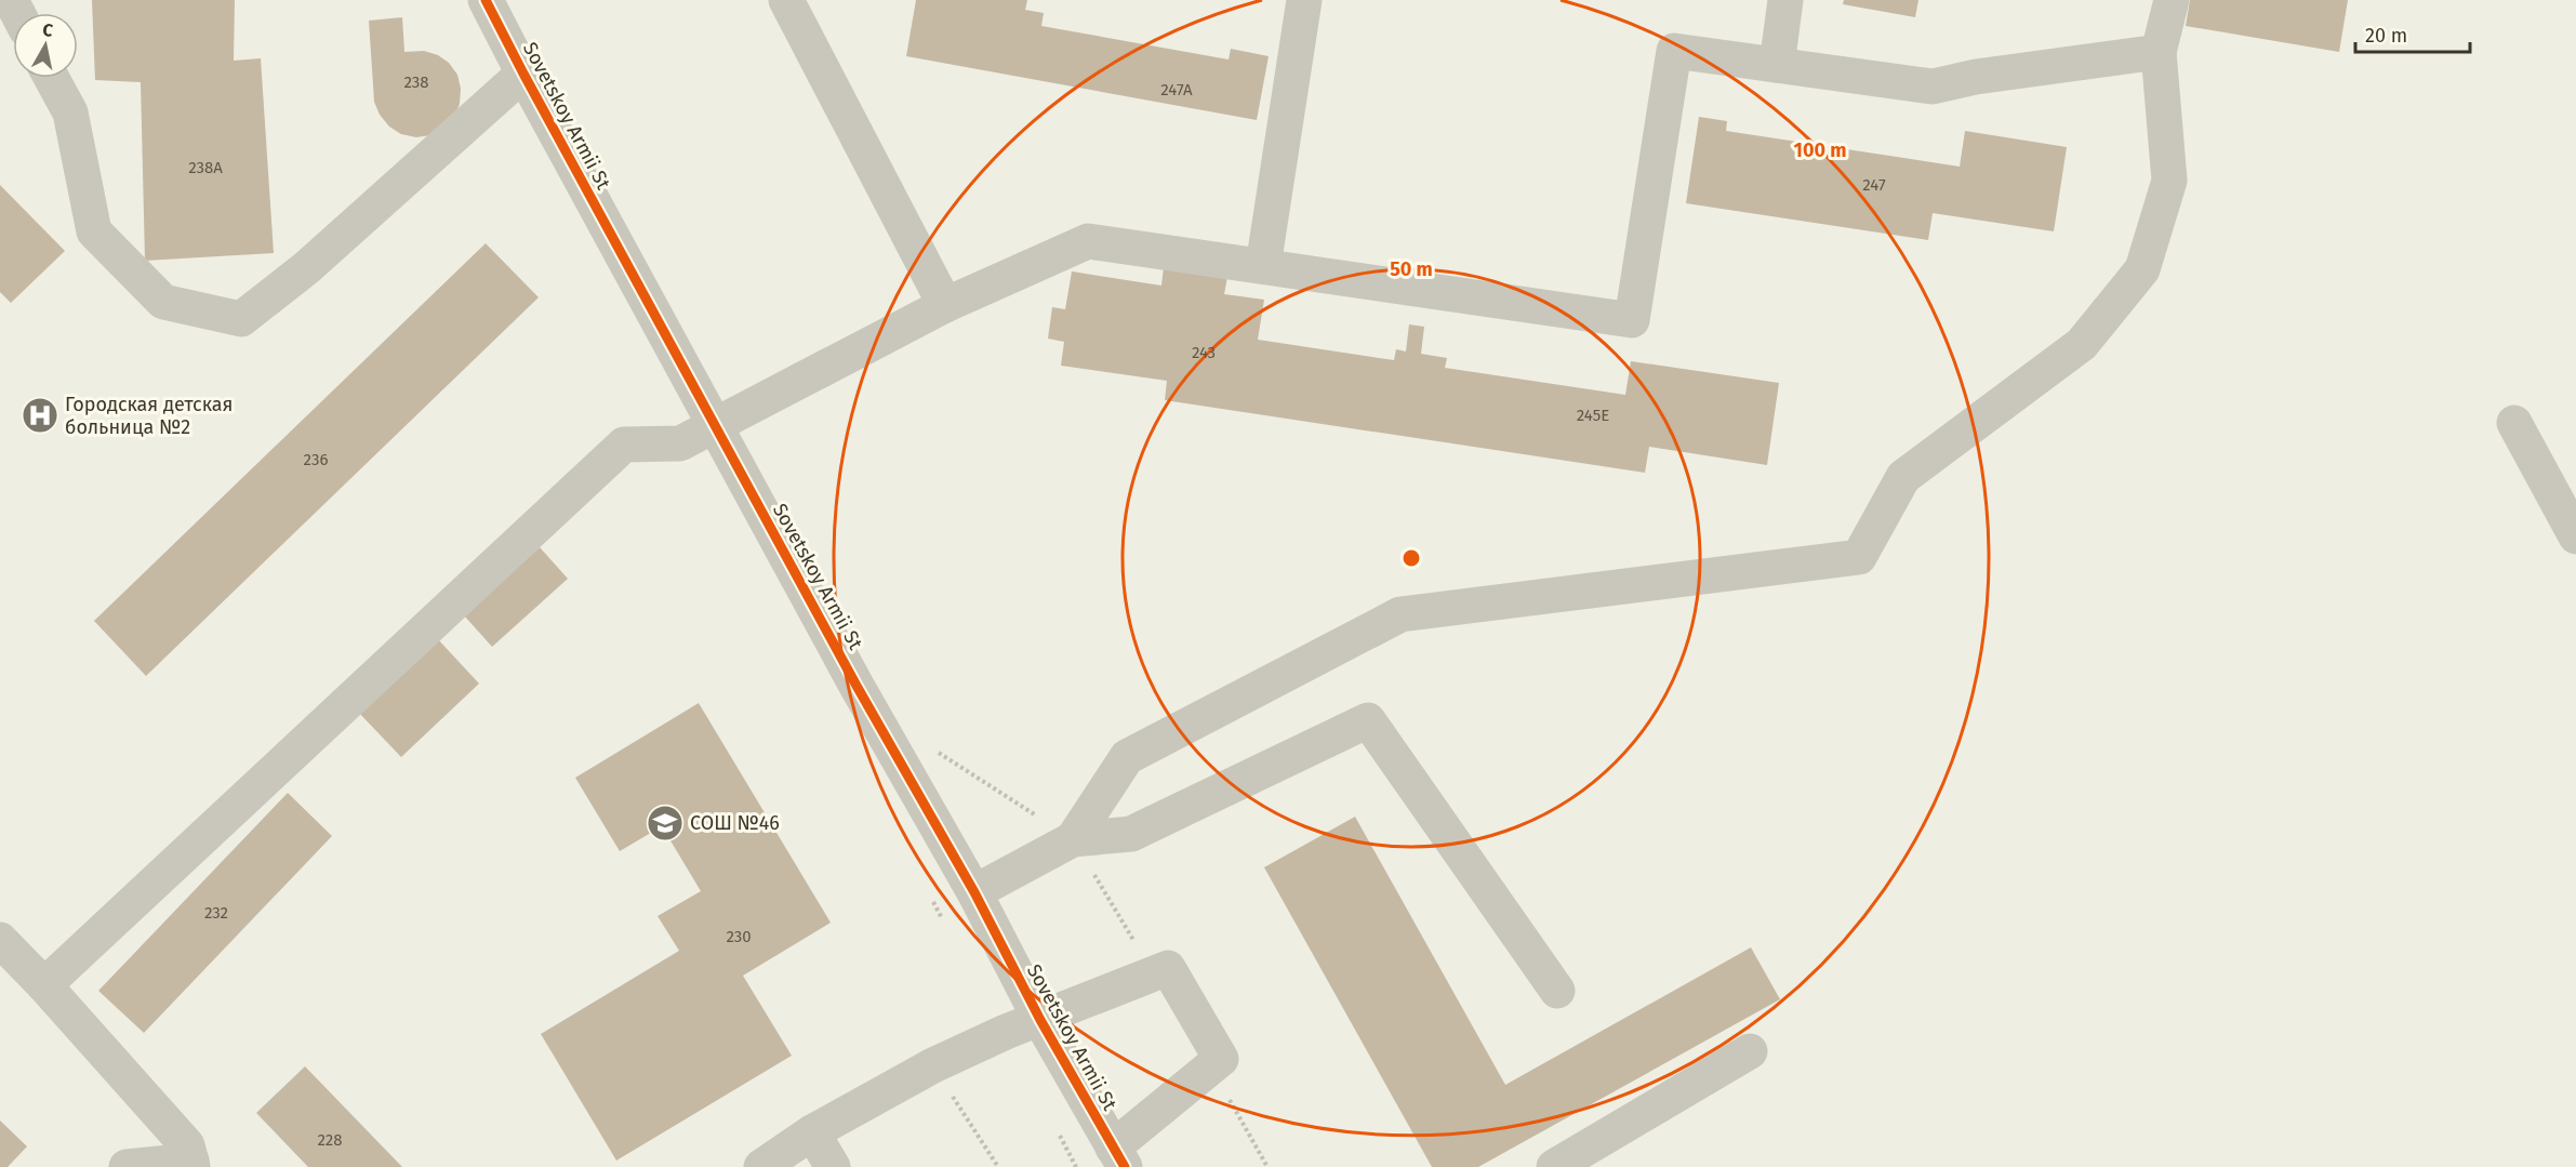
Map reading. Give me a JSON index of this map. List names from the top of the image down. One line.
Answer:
{"streets":{"street":["Sovetskoy Armii St"]},"places":{"hospital":["Городская детская больница №2"],"school or university":["СОШ №46"]},"house_numbers":["238","247А","238А","247","243","245Е","236","232","230","228"],"scale_bar":"20 m","north":"top","rings":["100 m","50 m"]}
